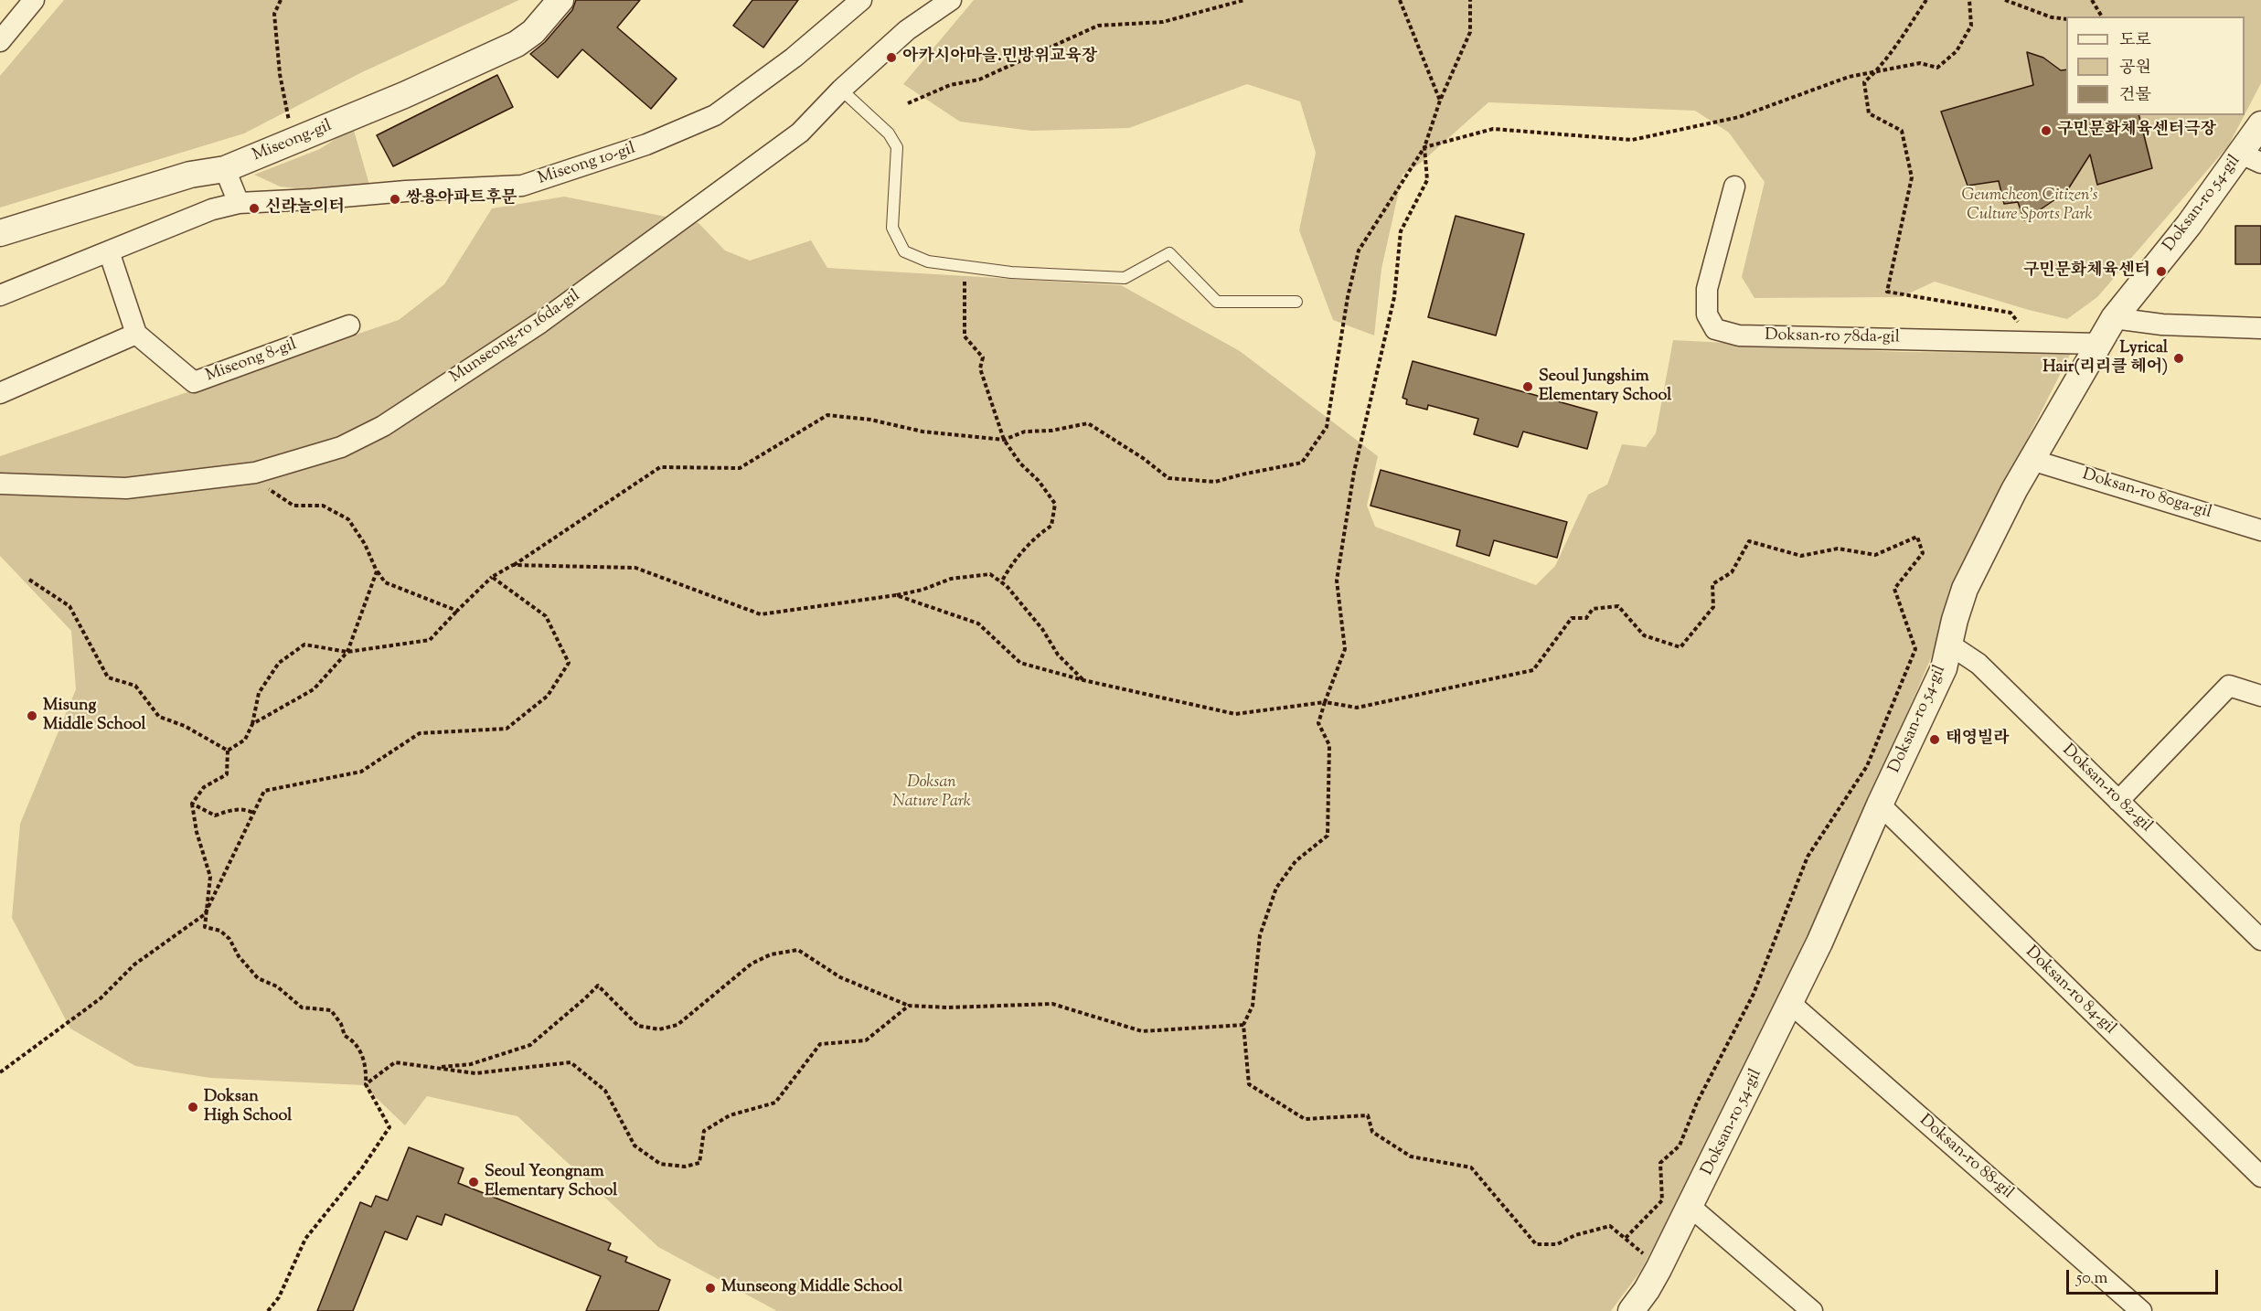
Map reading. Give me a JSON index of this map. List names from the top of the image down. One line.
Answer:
{"streets":{"street":["Miseong-gil","Miseong 10-gil","Doksan-ro 54-gil","Munseong-ro 16da-gil","Doksan-ro 78da-gil","Miseong 8-gil","Doksan-ro 80ga-gil","Doksan-ro 82-gil","Doksan-ro 84-gil","Doksan-ro 88-gil"]},"crossings":[["Doksan-ro 54-gil","Doksan-ro 78da-gil"],["Doksan-ro 54-gil","Doksan-ro 80ga-gil"],["Doksan-ro 54-gil","Doksan-ro 82-gil"],["Doksan-ro 54-gil","Doksan-ro 84-gil"],["Doksan-ro 54-gil","Doksan-ro 88-gil"]],"parks":["Geumcheon Citizen's Culture Sports Park","Doksan Nature Park"],"places":["아카시아마을.민방위교육장","구민문화체육센터극장","쌍용아파트후문","신라놀이터","구민문화체육센터","Lyrical Hair(리리클 헤어)","Seoul Jungshim Elementary School","Misung Middle School","태영빌라","Doksan High School","Seoul Yeongnam Elementary School","Munseong Middle School"],"legend":["도로","공원","건물"],"scale_bar":"50 m"}
